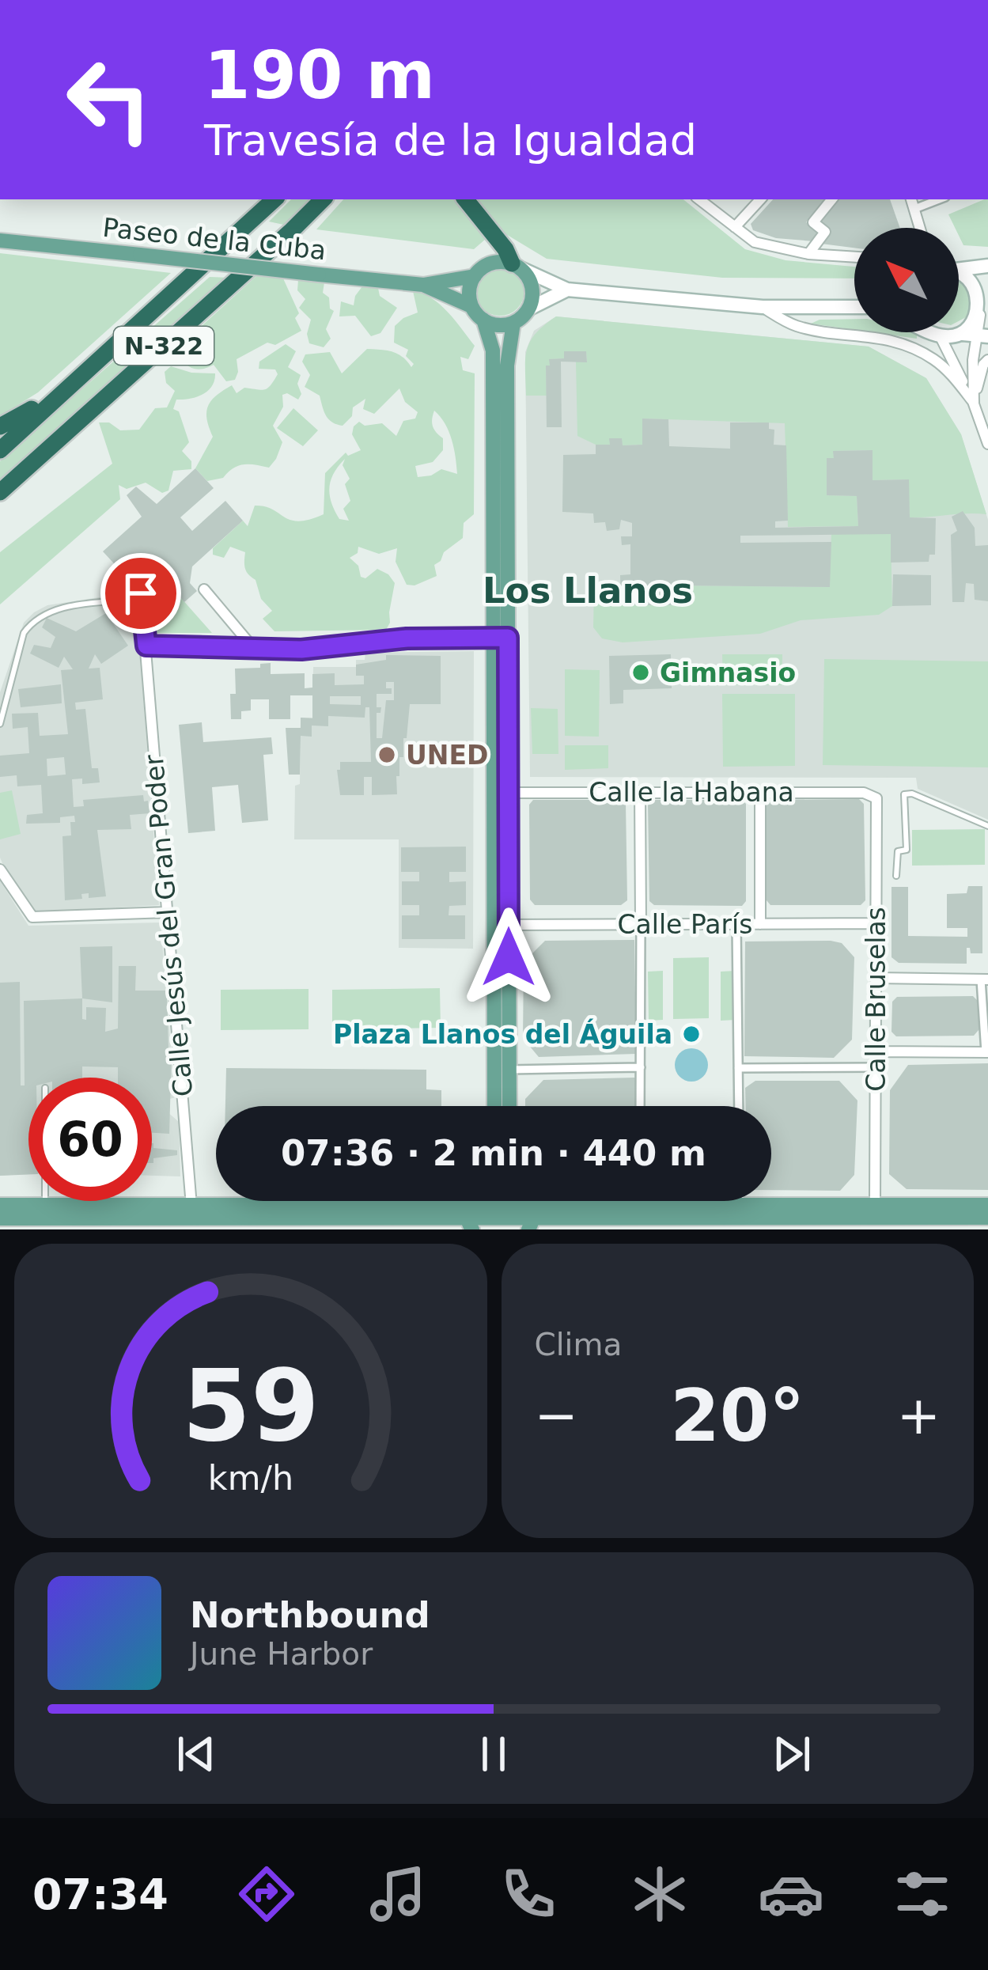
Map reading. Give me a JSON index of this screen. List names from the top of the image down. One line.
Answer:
{"streets":{"highway":["N-322"],"main road":["Paseo de la Cuba"],"street":["Calle la Habana","Calle París","Calle Jesús del Gran Poder","Calle Bruselas"]},"crossings":[["Calle la Habana","Calle Bruselas"],["Calle París","Calle Bruselas"]],"districts":["Los Llanos"],"places":["Gimnasio","UNED","Plaza Llanos del Águila"],"north":"top left","page":{"turn":["190 m","Travesía de la Igualdad"],"limit":"60","trip":"07:36 · 2 min · 440 m","tile":"Clima","heat":["−","20°","+"],"song":["Northbound","June Harbor"],"tabs":"07:34","gauge":["59","km/h"]}}
